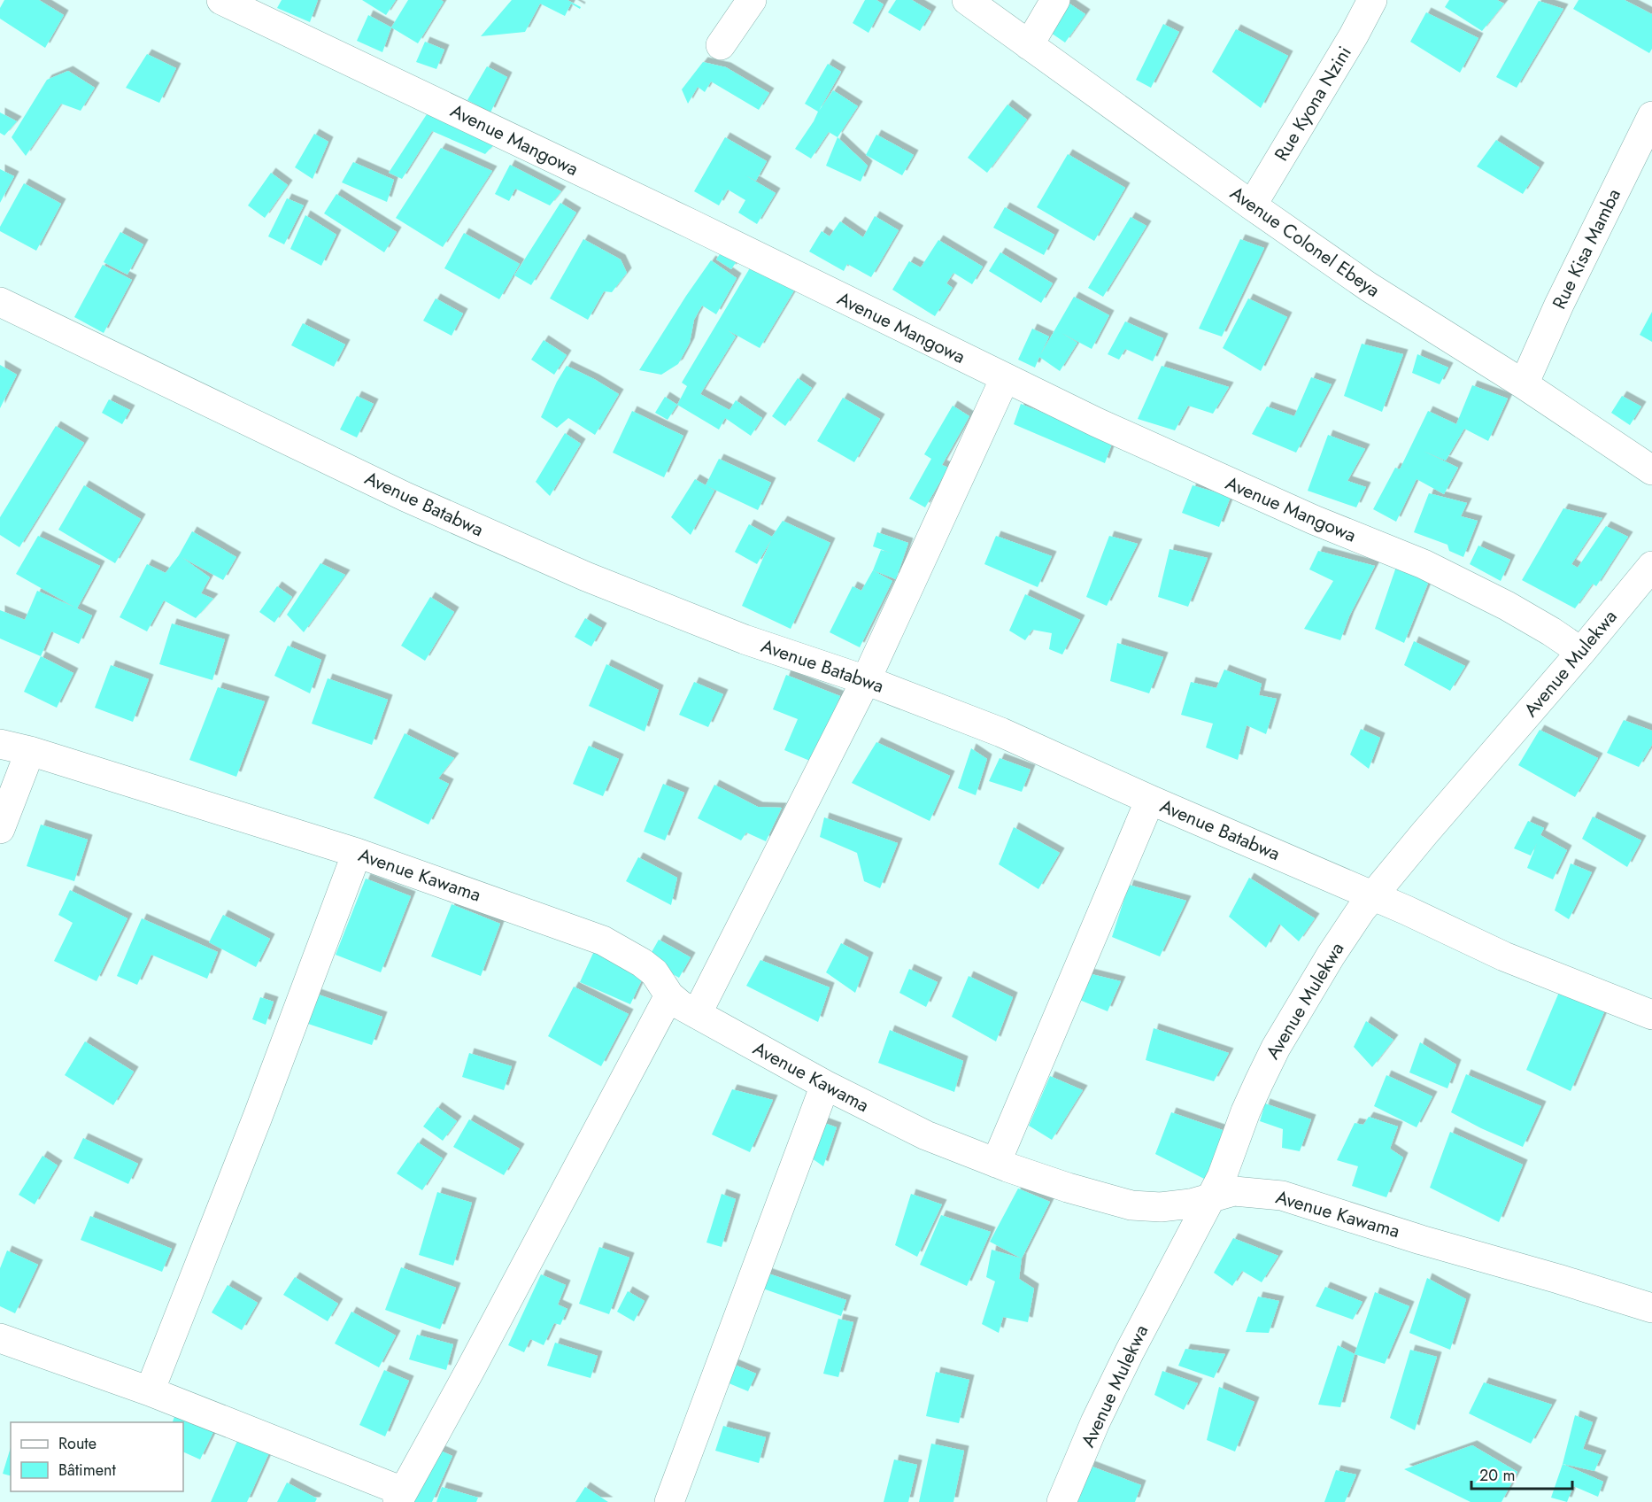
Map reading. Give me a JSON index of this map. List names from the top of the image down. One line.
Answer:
{"streets":{"street":["Rue Kyona Nzini","Avenue Mangowa","Avenue Colonel Ebeya","Rue Kisa Mamba","Avenue Batabwa","Avenue Mulekwa","Avenue Kawama"]},"crossings":[["Rue Kyona Nzini","Avenue Colonel Ebeya"],["Avenue Mangowa","Avenue Mulekwa"],["Avenue Colonel Ebeya","Rue Kisa Mamba"],["Avenue Batabwa","Avenue Mulekwa"],["Avenue Mulekwa","Avenue Kawama"]],"legend":["Route","Bâtiment"],"scale_bar":"20 m"}
